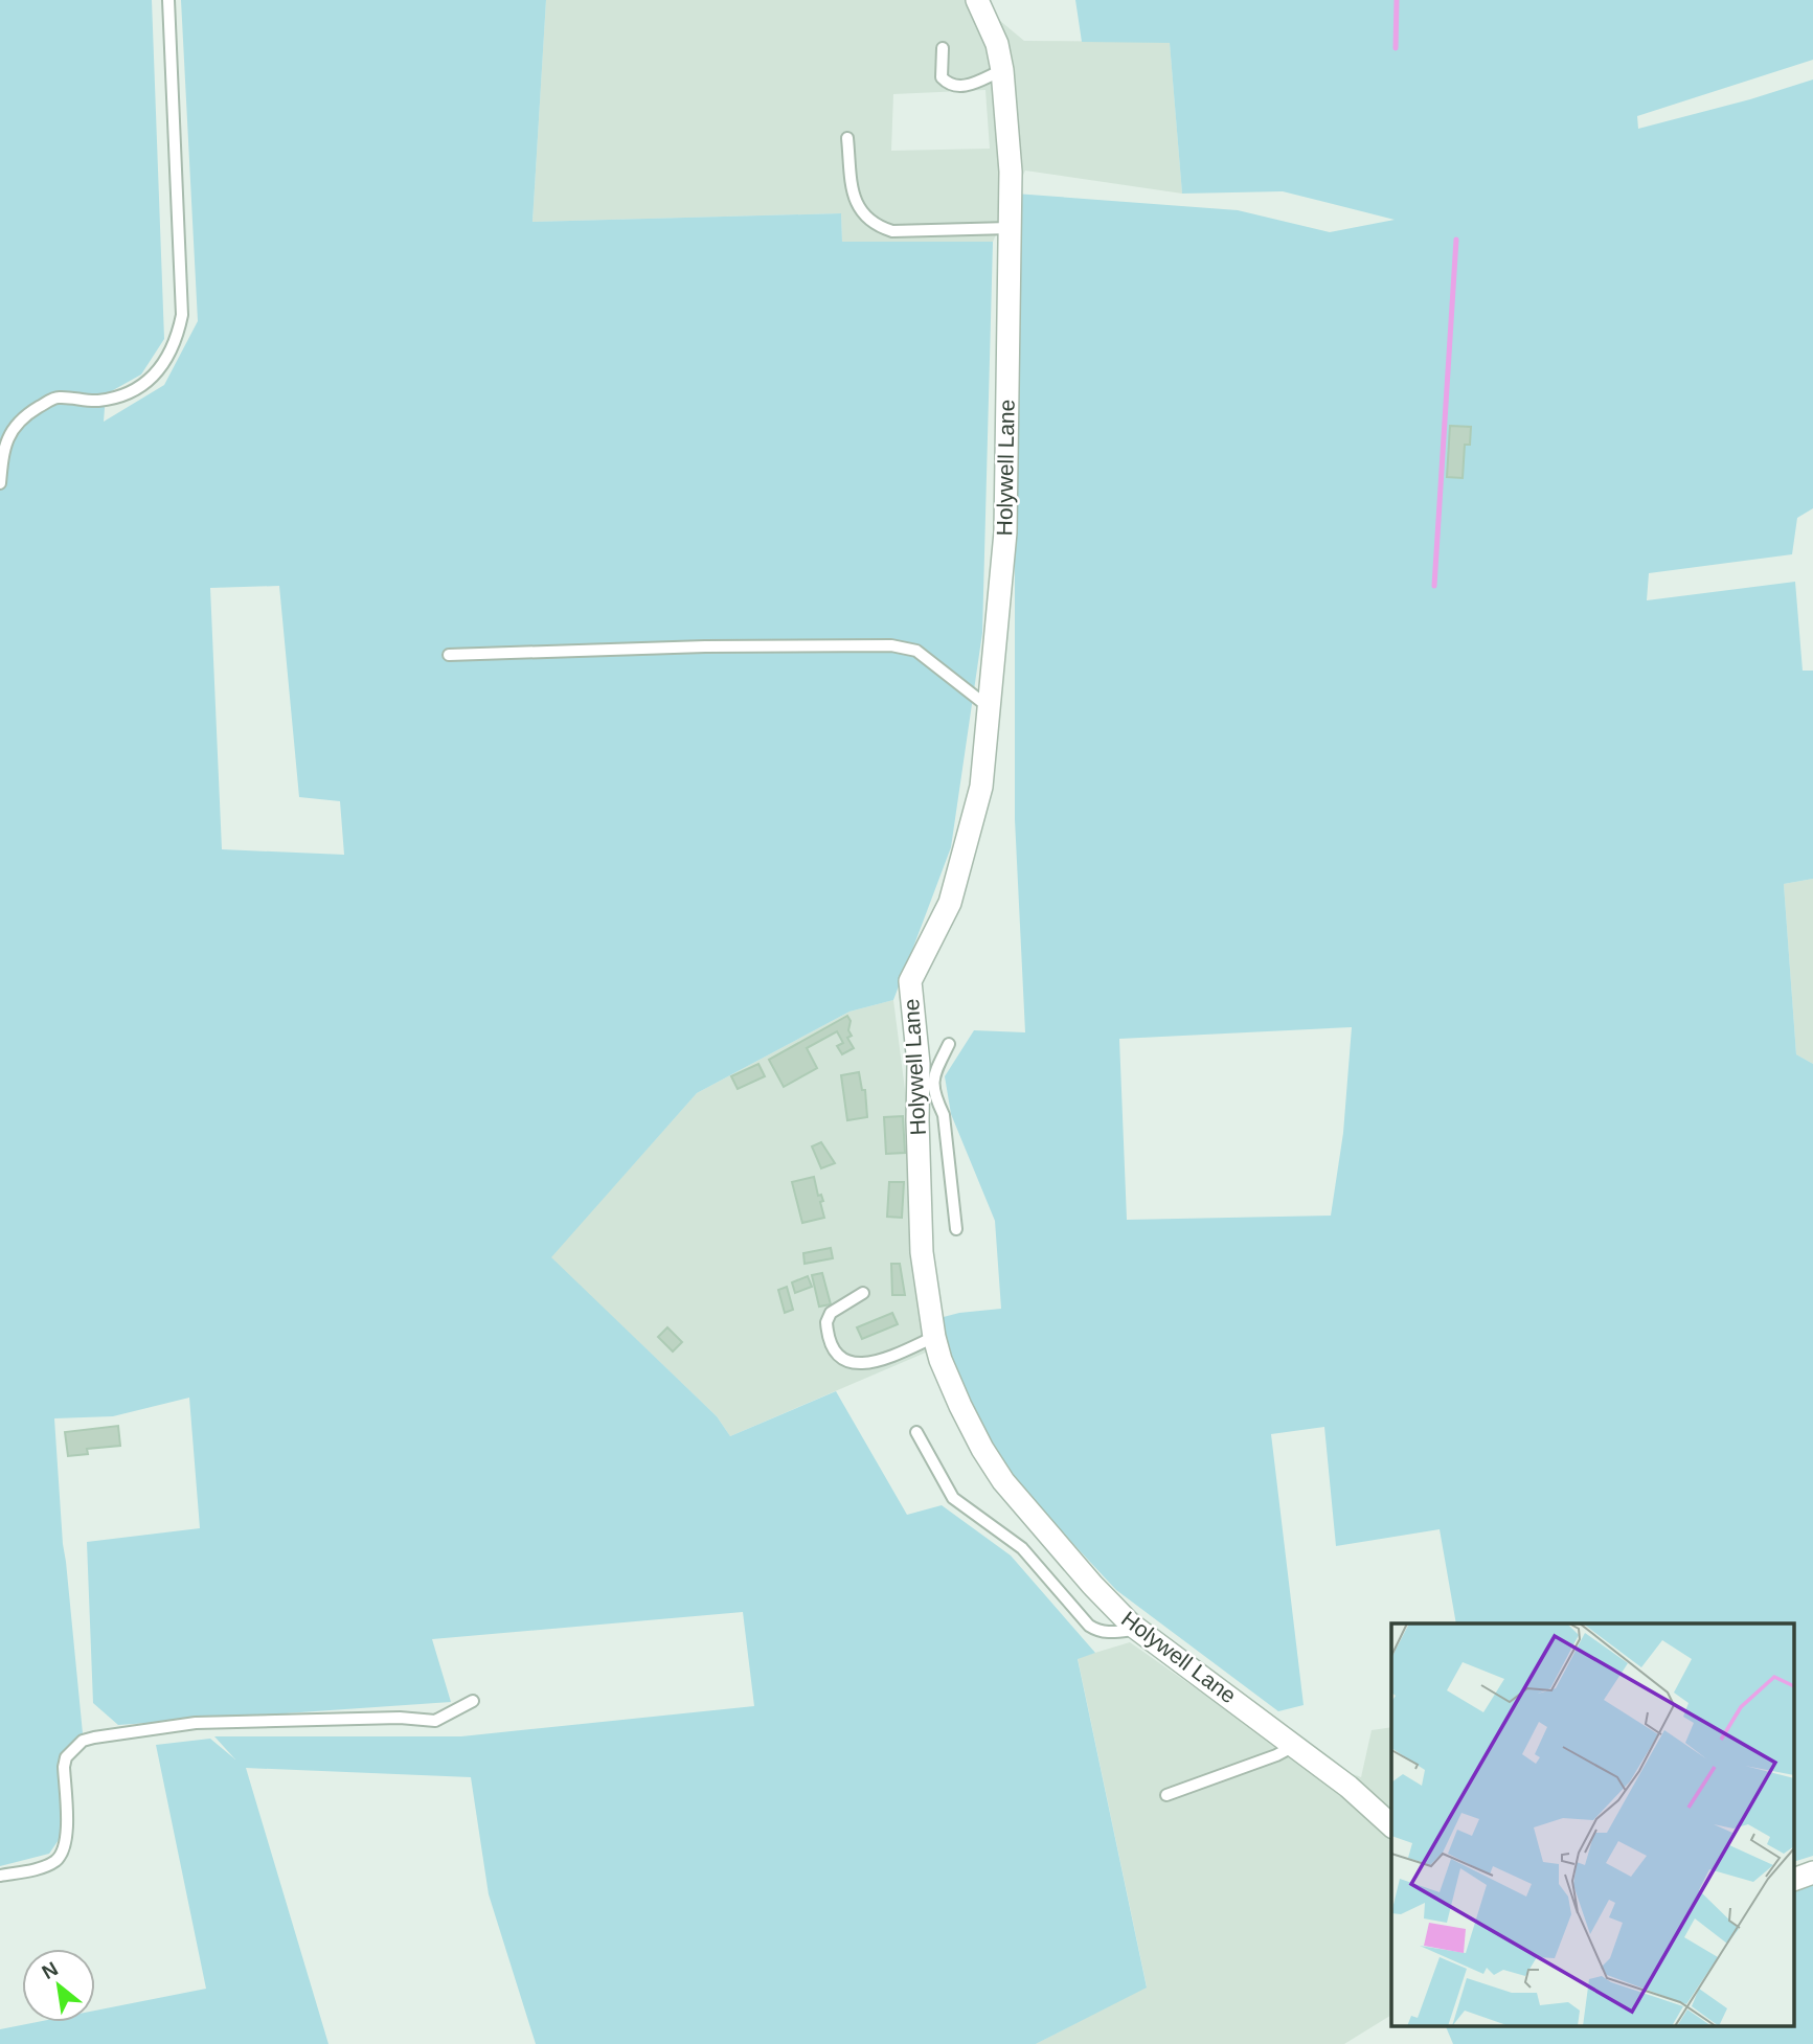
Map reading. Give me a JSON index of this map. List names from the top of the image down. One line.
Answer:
{"streets":{"street":["Holywell Lane"]},"north":"top left"}
